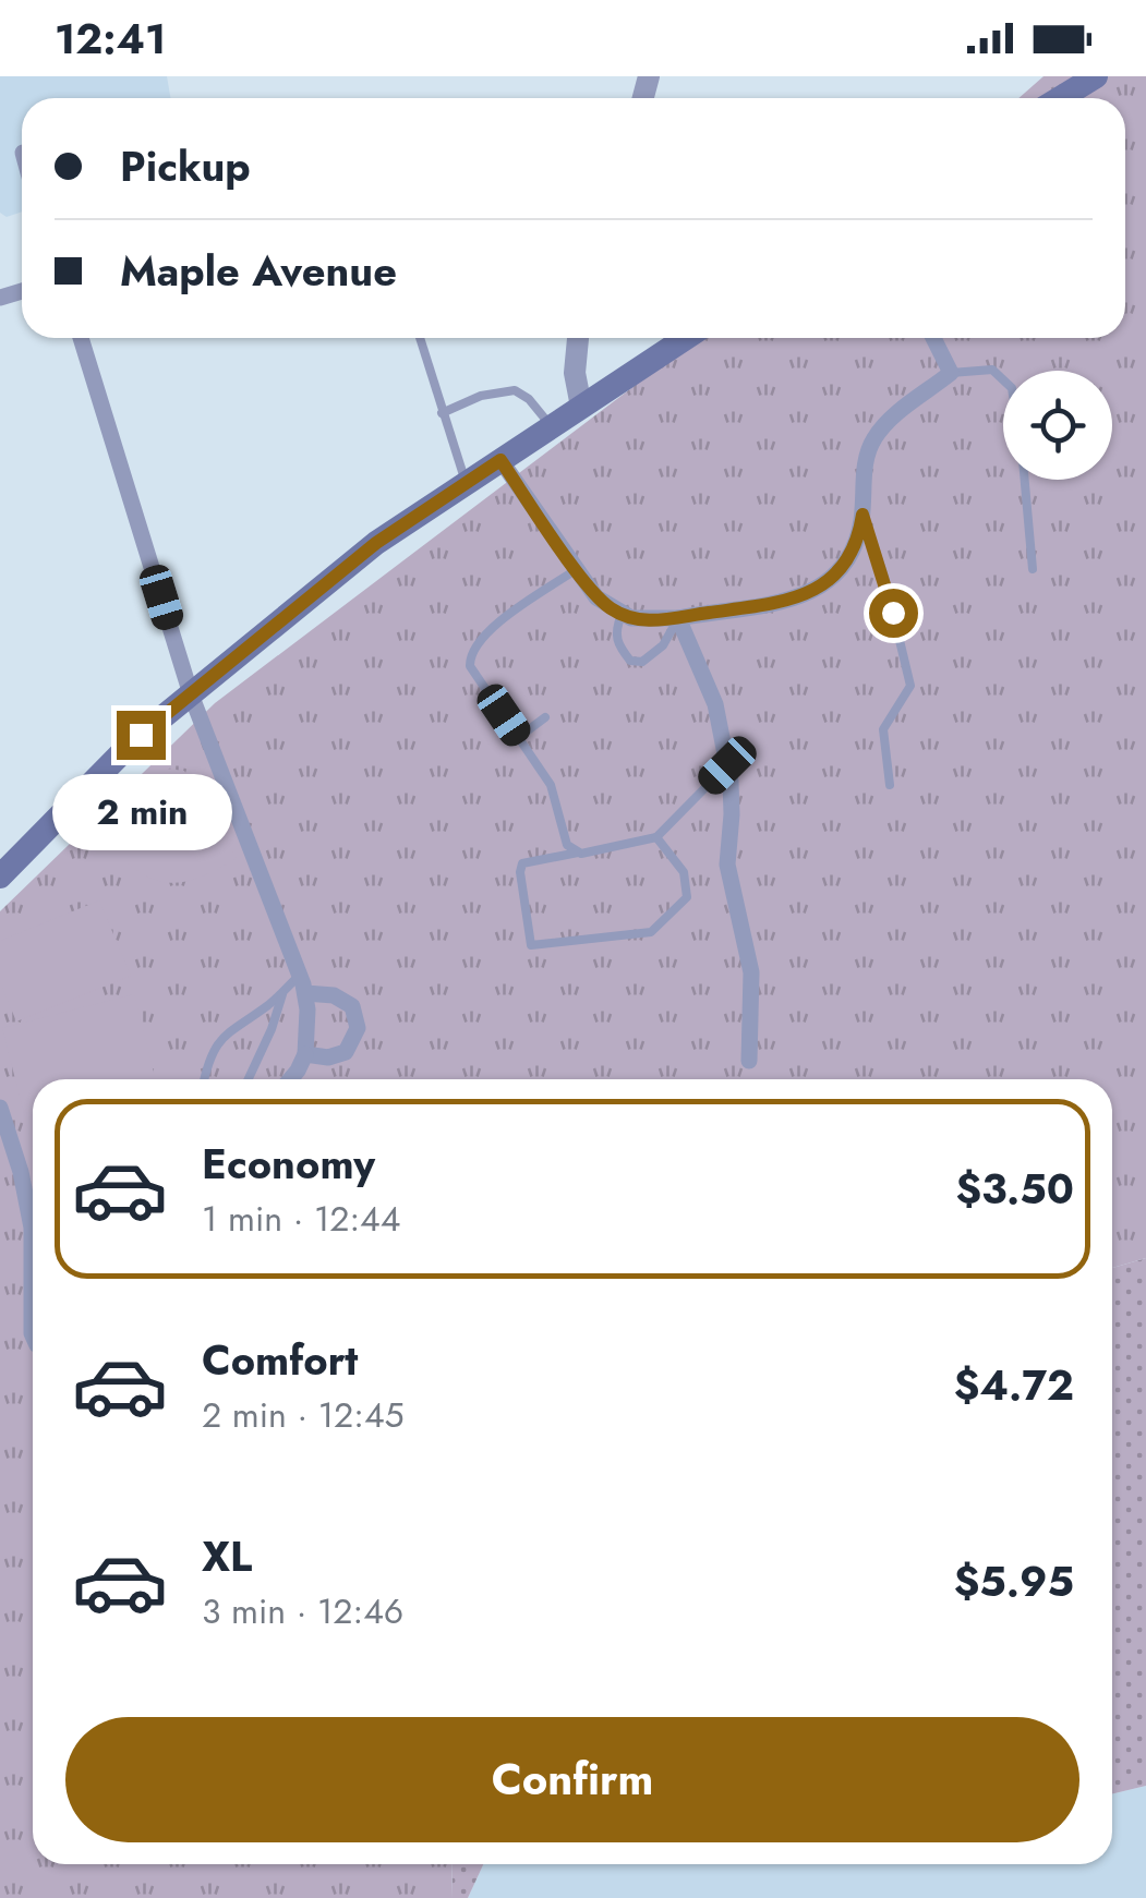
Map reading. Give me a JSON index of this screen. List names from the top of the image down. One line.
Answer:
{"page":{"status":"12:41","banner":["Pickup","Maple Avenue"],"bubble":"2 min","list":[{"name":"Economy","note":"1 min · 12:44","value":"$3.50"},{"name":"Comfort","note":"2 min · 12:45","value":"$4.72"},{"name":"XL","note":"3 min · 12:46","value":"$5.95"}],"buttons":"Confirm"}}
